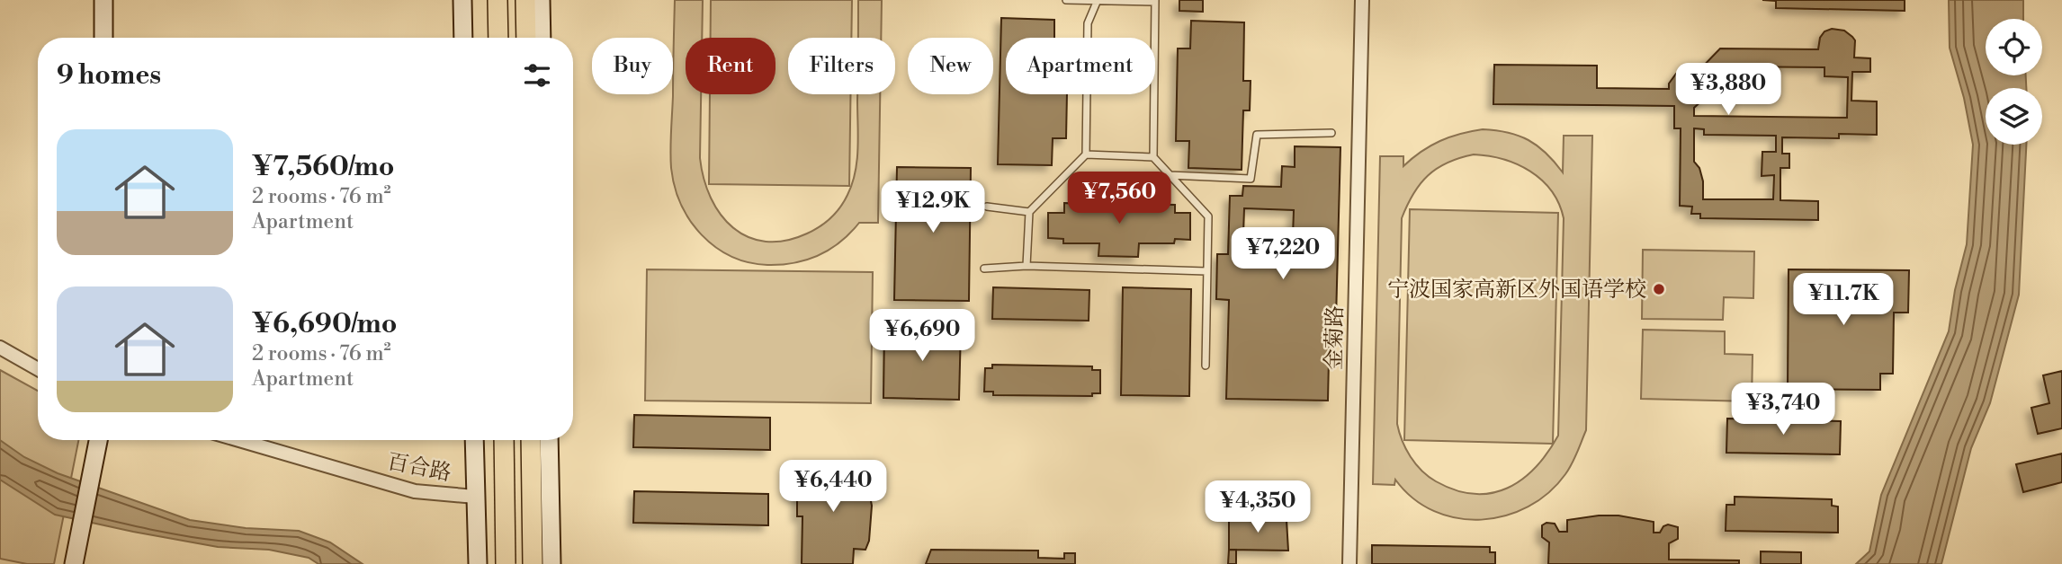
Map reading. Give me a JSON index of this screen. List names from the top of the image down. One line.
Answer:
{"streets":{"street":["金菊路","百合路"]},"places":["宁波国家高新区外国语学校"],"page":{"chip":["Buy","Rent","Filters","New","Apartment"],"heading":"9 homes","price":["¥3,880","¥7,560","¥12.9K","¥7,220","¥11.7K","¥6,690","¥3,740","¥6,440","¥4,350"],"list":[{"name":"¥7,560/mo","note":"2 rooms · 76 m² · Apartment"},{"name":"¥6,690/mo","note":"2 rooms · 76 m² · Apartment"}]}}
